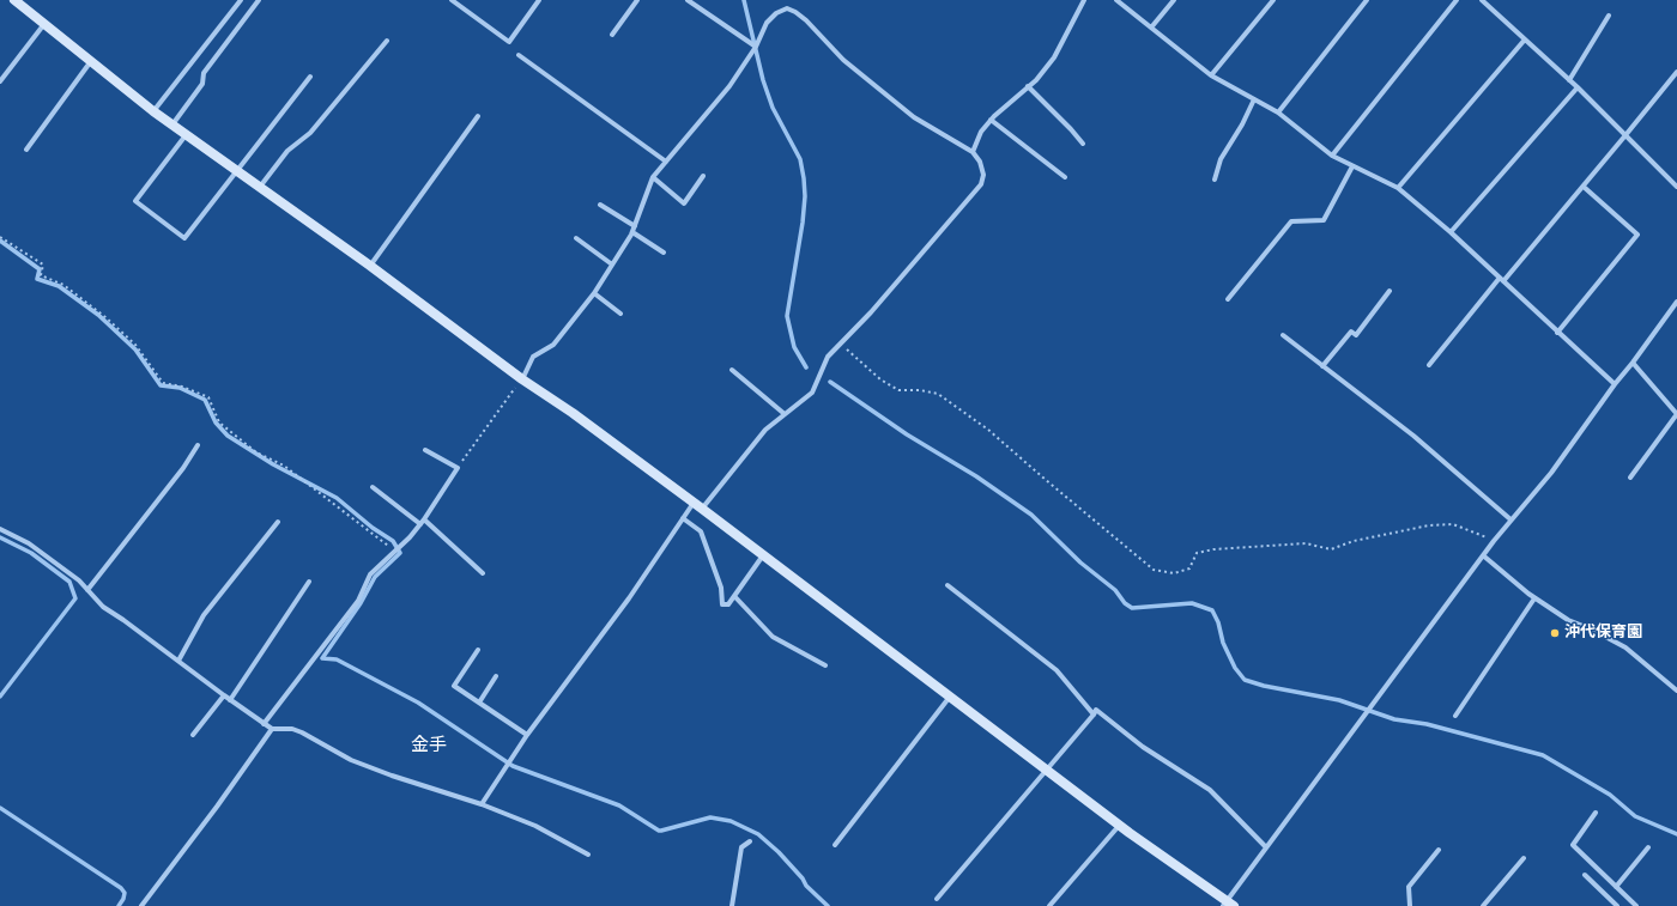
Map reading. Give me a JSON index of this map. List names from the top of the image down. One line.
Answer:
{"districts":["金手"],"places":["沖代保育園"]}
